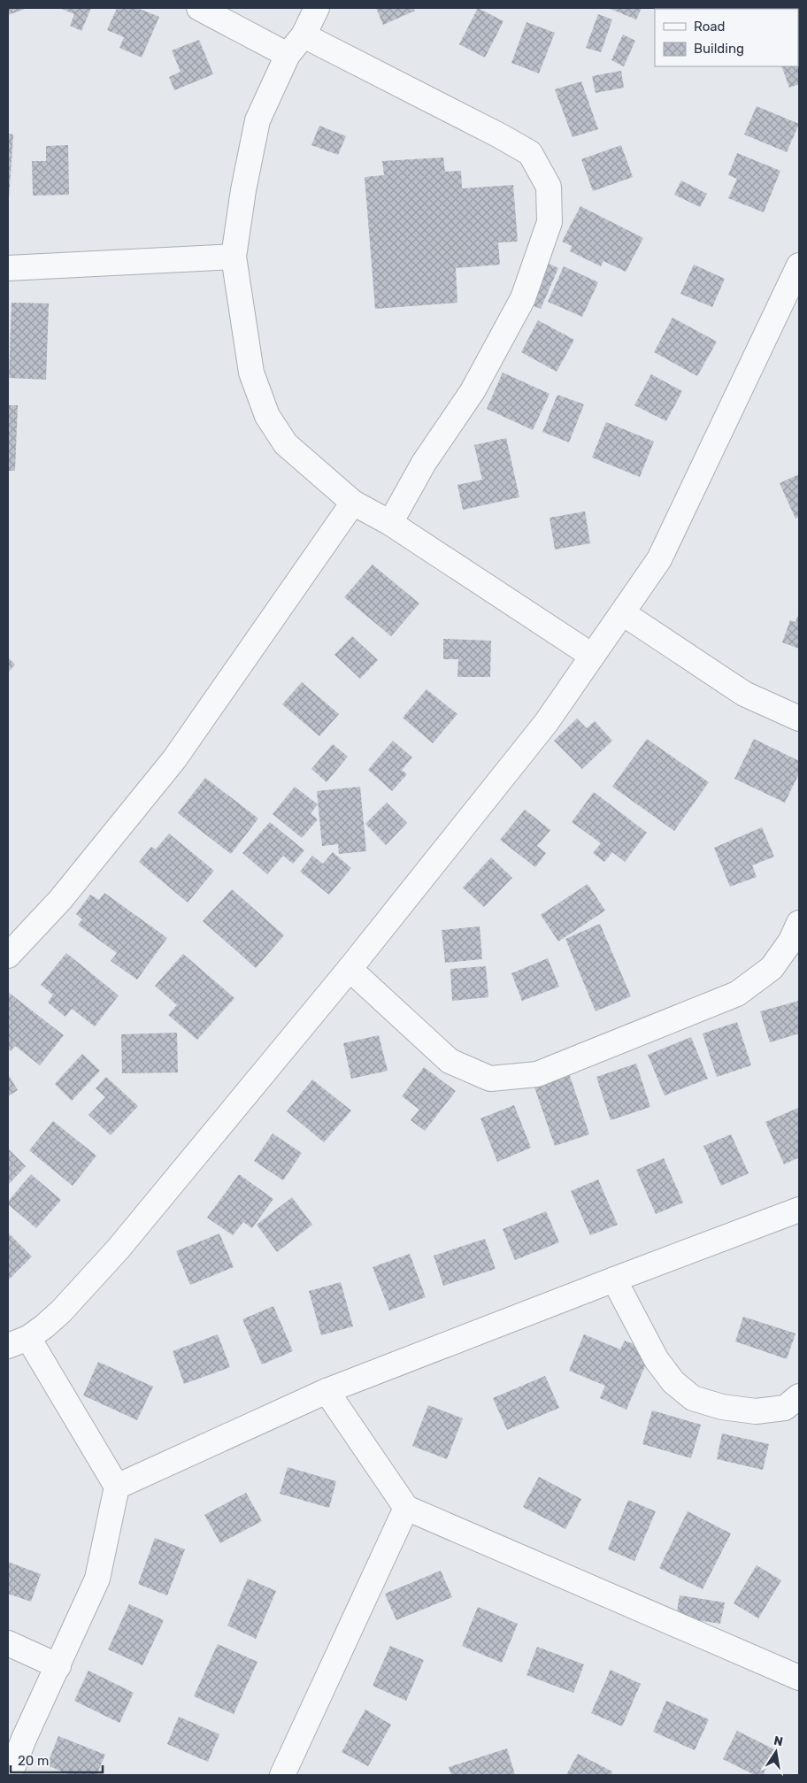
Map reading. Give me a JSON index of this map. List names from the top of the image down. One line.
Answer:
{"legend":["Road","Building"],"scale_bar":"20 m","north":"top"}
